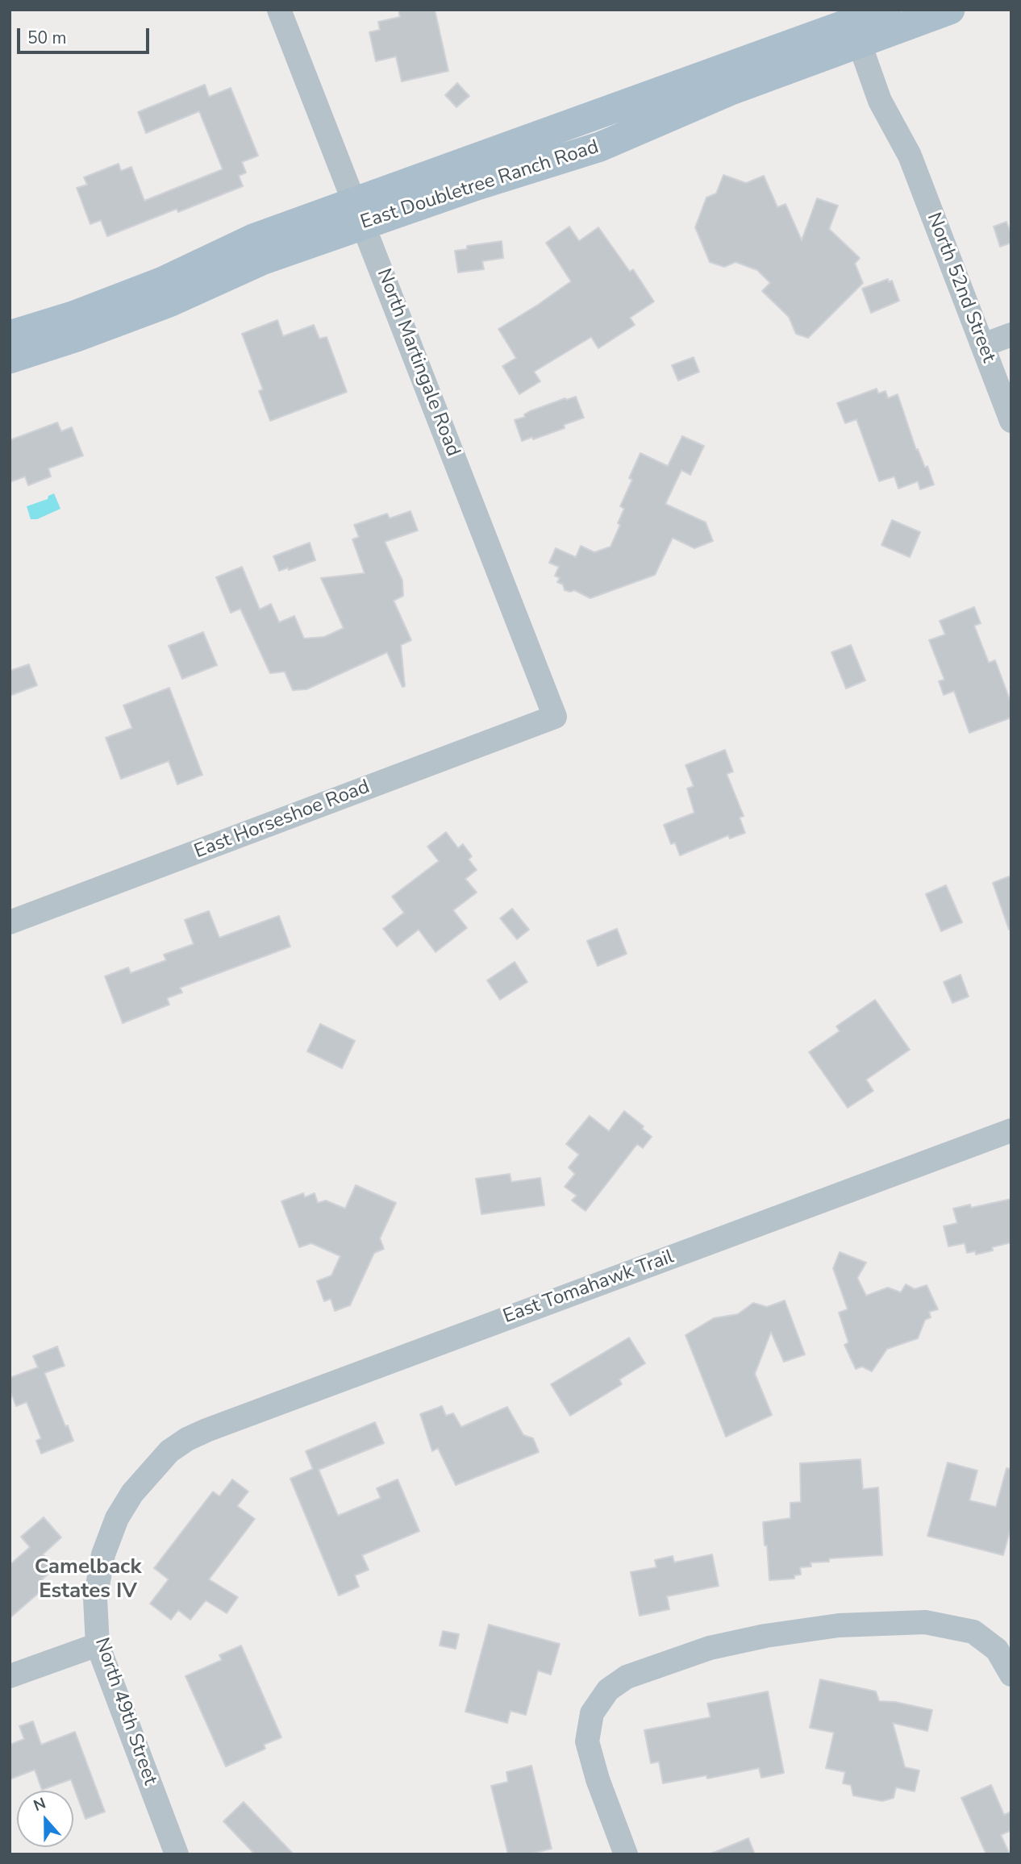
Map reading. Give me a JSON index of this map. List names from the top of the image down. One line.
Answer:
{"streets":{"main road":["East Doubletree Ranch Road"],"street":["North 52nd Street","North Martingale Road","East Horseshoe Road","East Tomahawk Trail","North 49th Street"]},"crossings":[["East Doubletree Ranch Road","North 52nd Street"],["East Doubletree Ranch Road","North Martingale Road"],["North Martingale Road","East Horseshoe Road"],["East Tomahawk Trail","North 49th Street"]],"districts":["Camelback Estates IV"],"scale_bar":"50 m","north":"top"}
